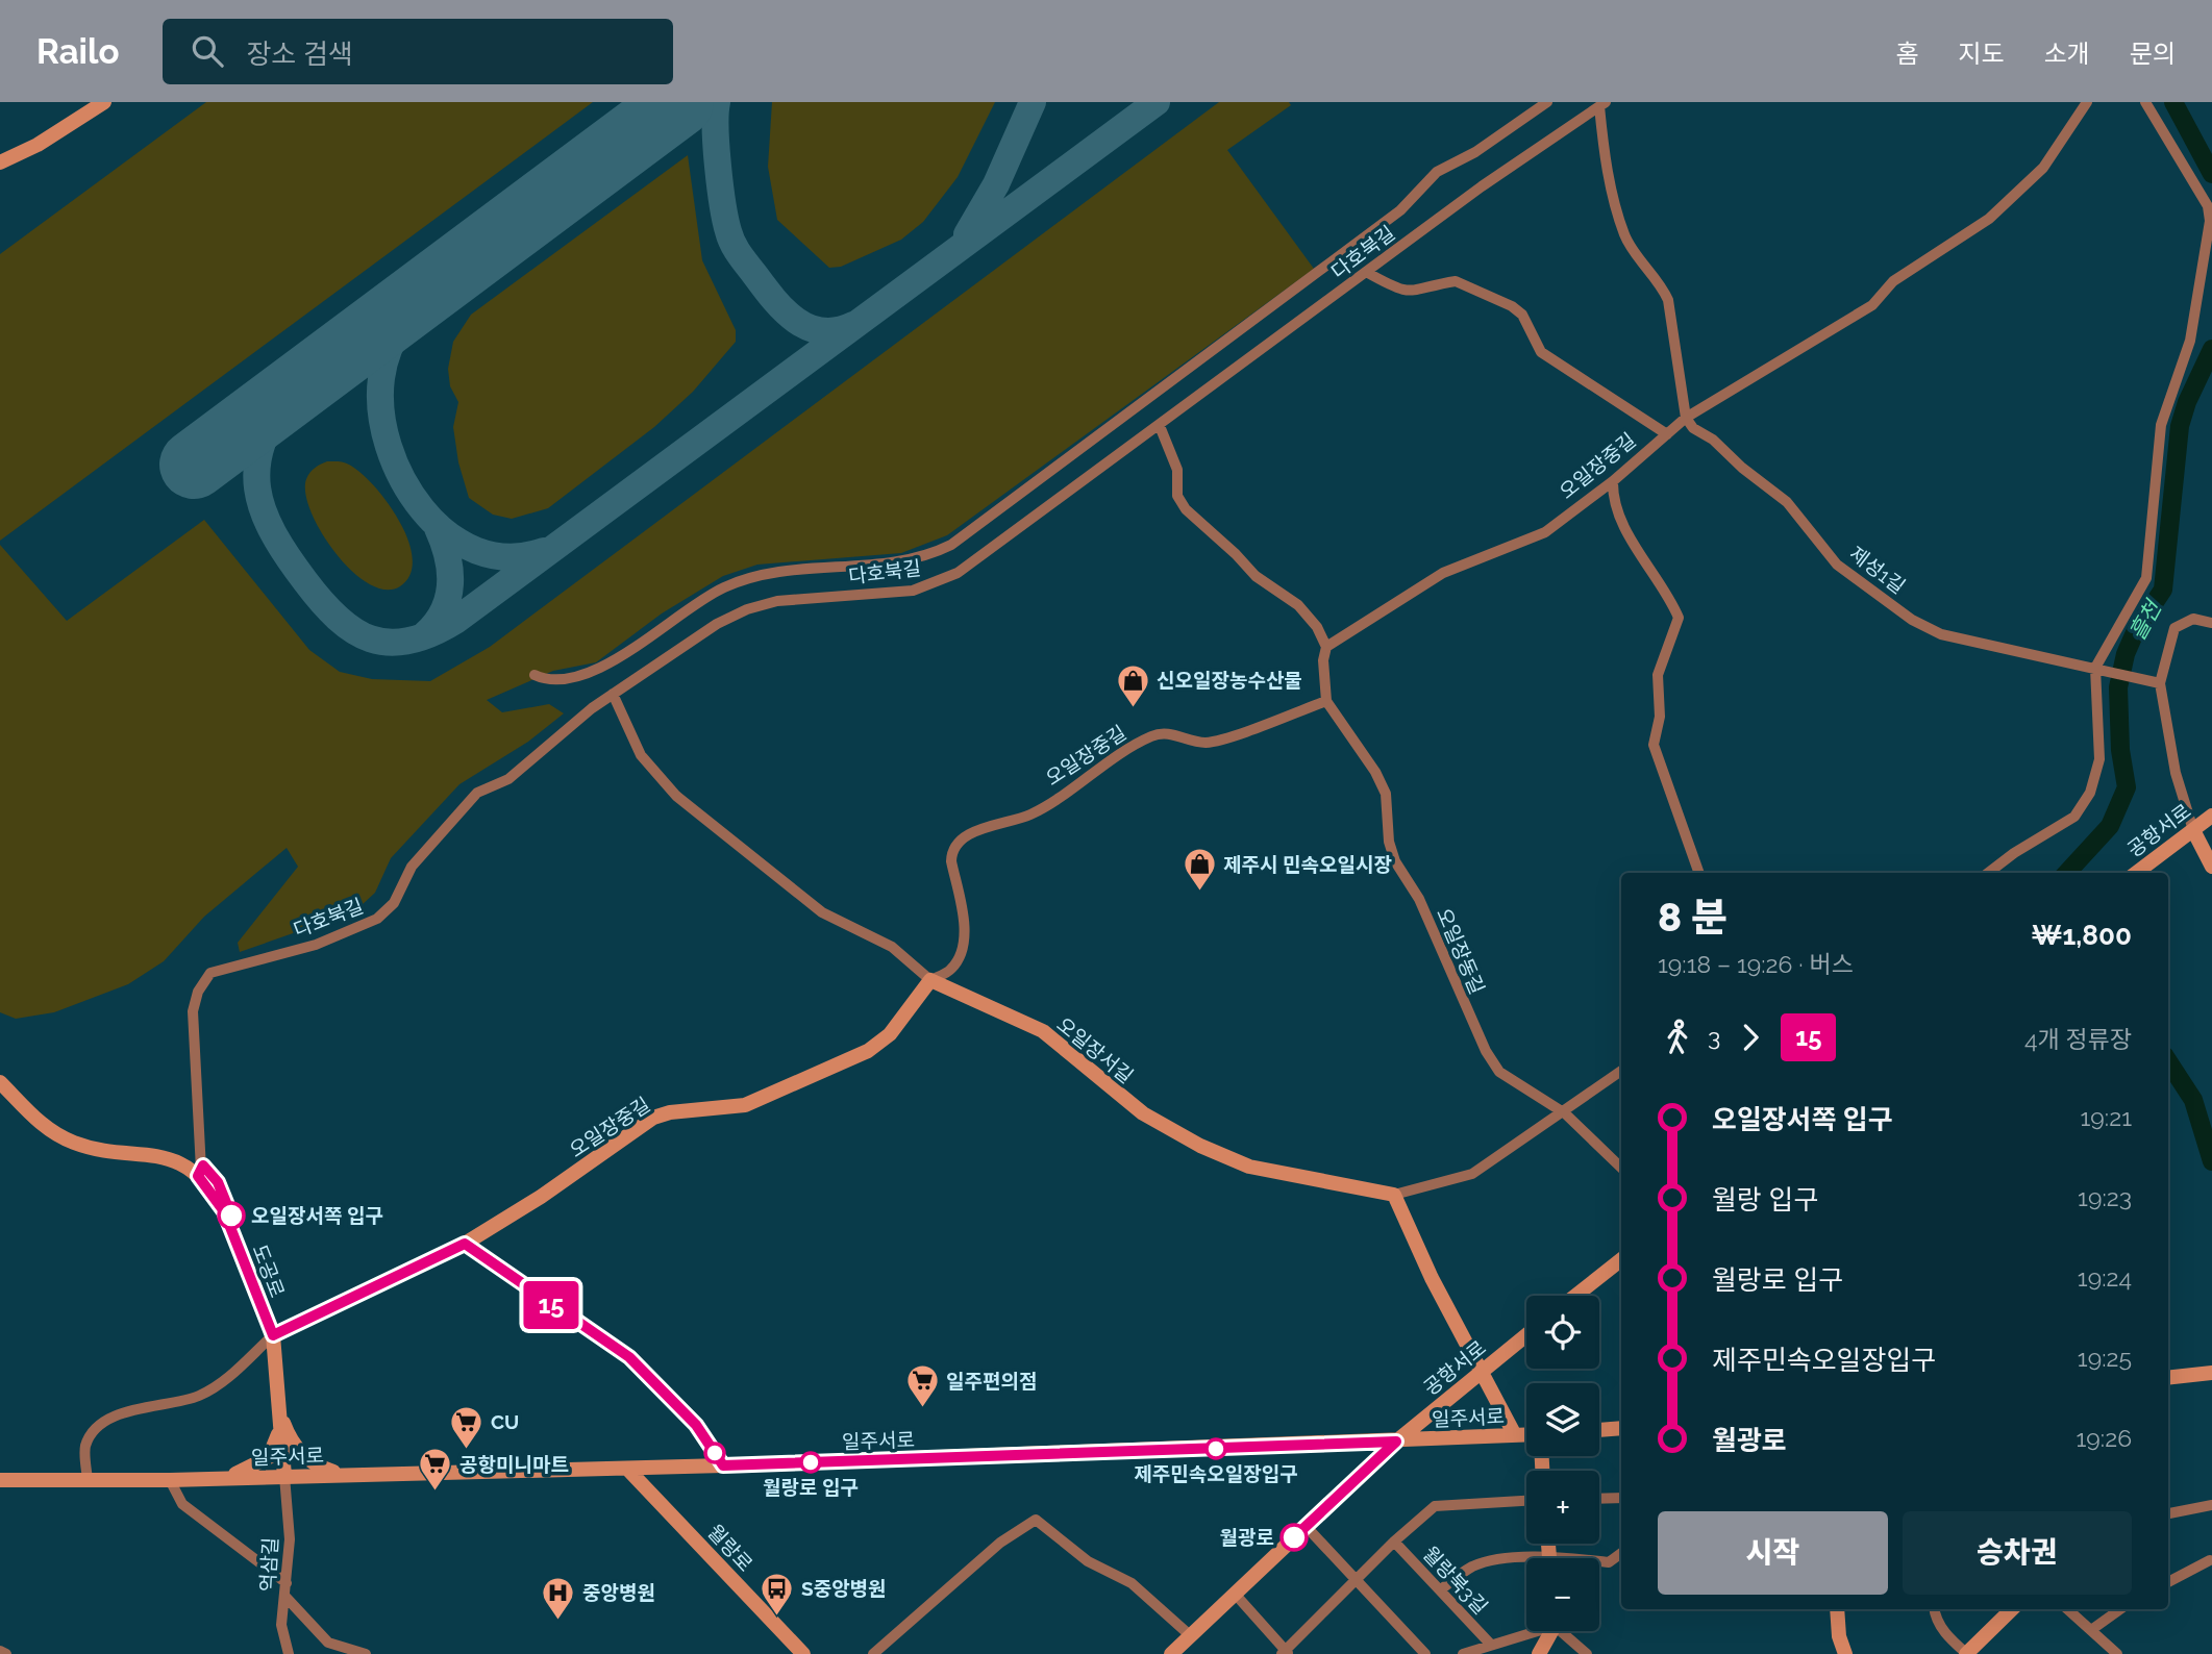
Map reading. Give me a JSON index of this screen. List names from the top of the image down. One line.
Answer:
{"streets":{"street":["다호북길","오일장중길","제성1길","공항서로","오일장동길","오일장서길","도공로","일주서로","월랑로","억삼길","월랑북3길"]},"crossings":[["다호북길","오일장서길"],["다호북길","도공로"],["오일장중길","제성1길"],["오일장중길","오일장동길"],["오일장중길","오일장서길"],["오일장중길","도공로"],["공항서로","일주서로"],["도공로","일주서로"],["도공로","억삼길"],["일주서로","월랑로"],["일주서로","억삼길"]],"water":["흘천"],"places":{"shop":["신오일장농수산물","제주시 민속오일시장"],"other":["오일장서쪽 입구","제주민속오일장입구","월랑로 입구","월광로"],"supermarket":["일주편의점","CU","공항미니마트"],"bus stop":["S중앙병원"],"hospital":["중앙병원"]},"lines":["bus line 15"],"page":{"header":"Railo","search":"장소 검색","nav":["홈","지도","소개","문의"],"on_map":"15","heading":["8 분","19:18 – 19:26 · 버스","₩1,800"],"legs":["3","15","4개 정류장"],"list":[{"name":"오일장서쪽 입구","value":"19:21"},{"name":"월랑 입구","value":"19:23"},{"name":"월랑로 입구","value":"19:24"},{"name":"제주민속오일장입구","value":"19:25"},{"name":"월광로","value":"19:26"}],"map_buttons":["+","−"],"buttons":["시작","승차권"]}}
